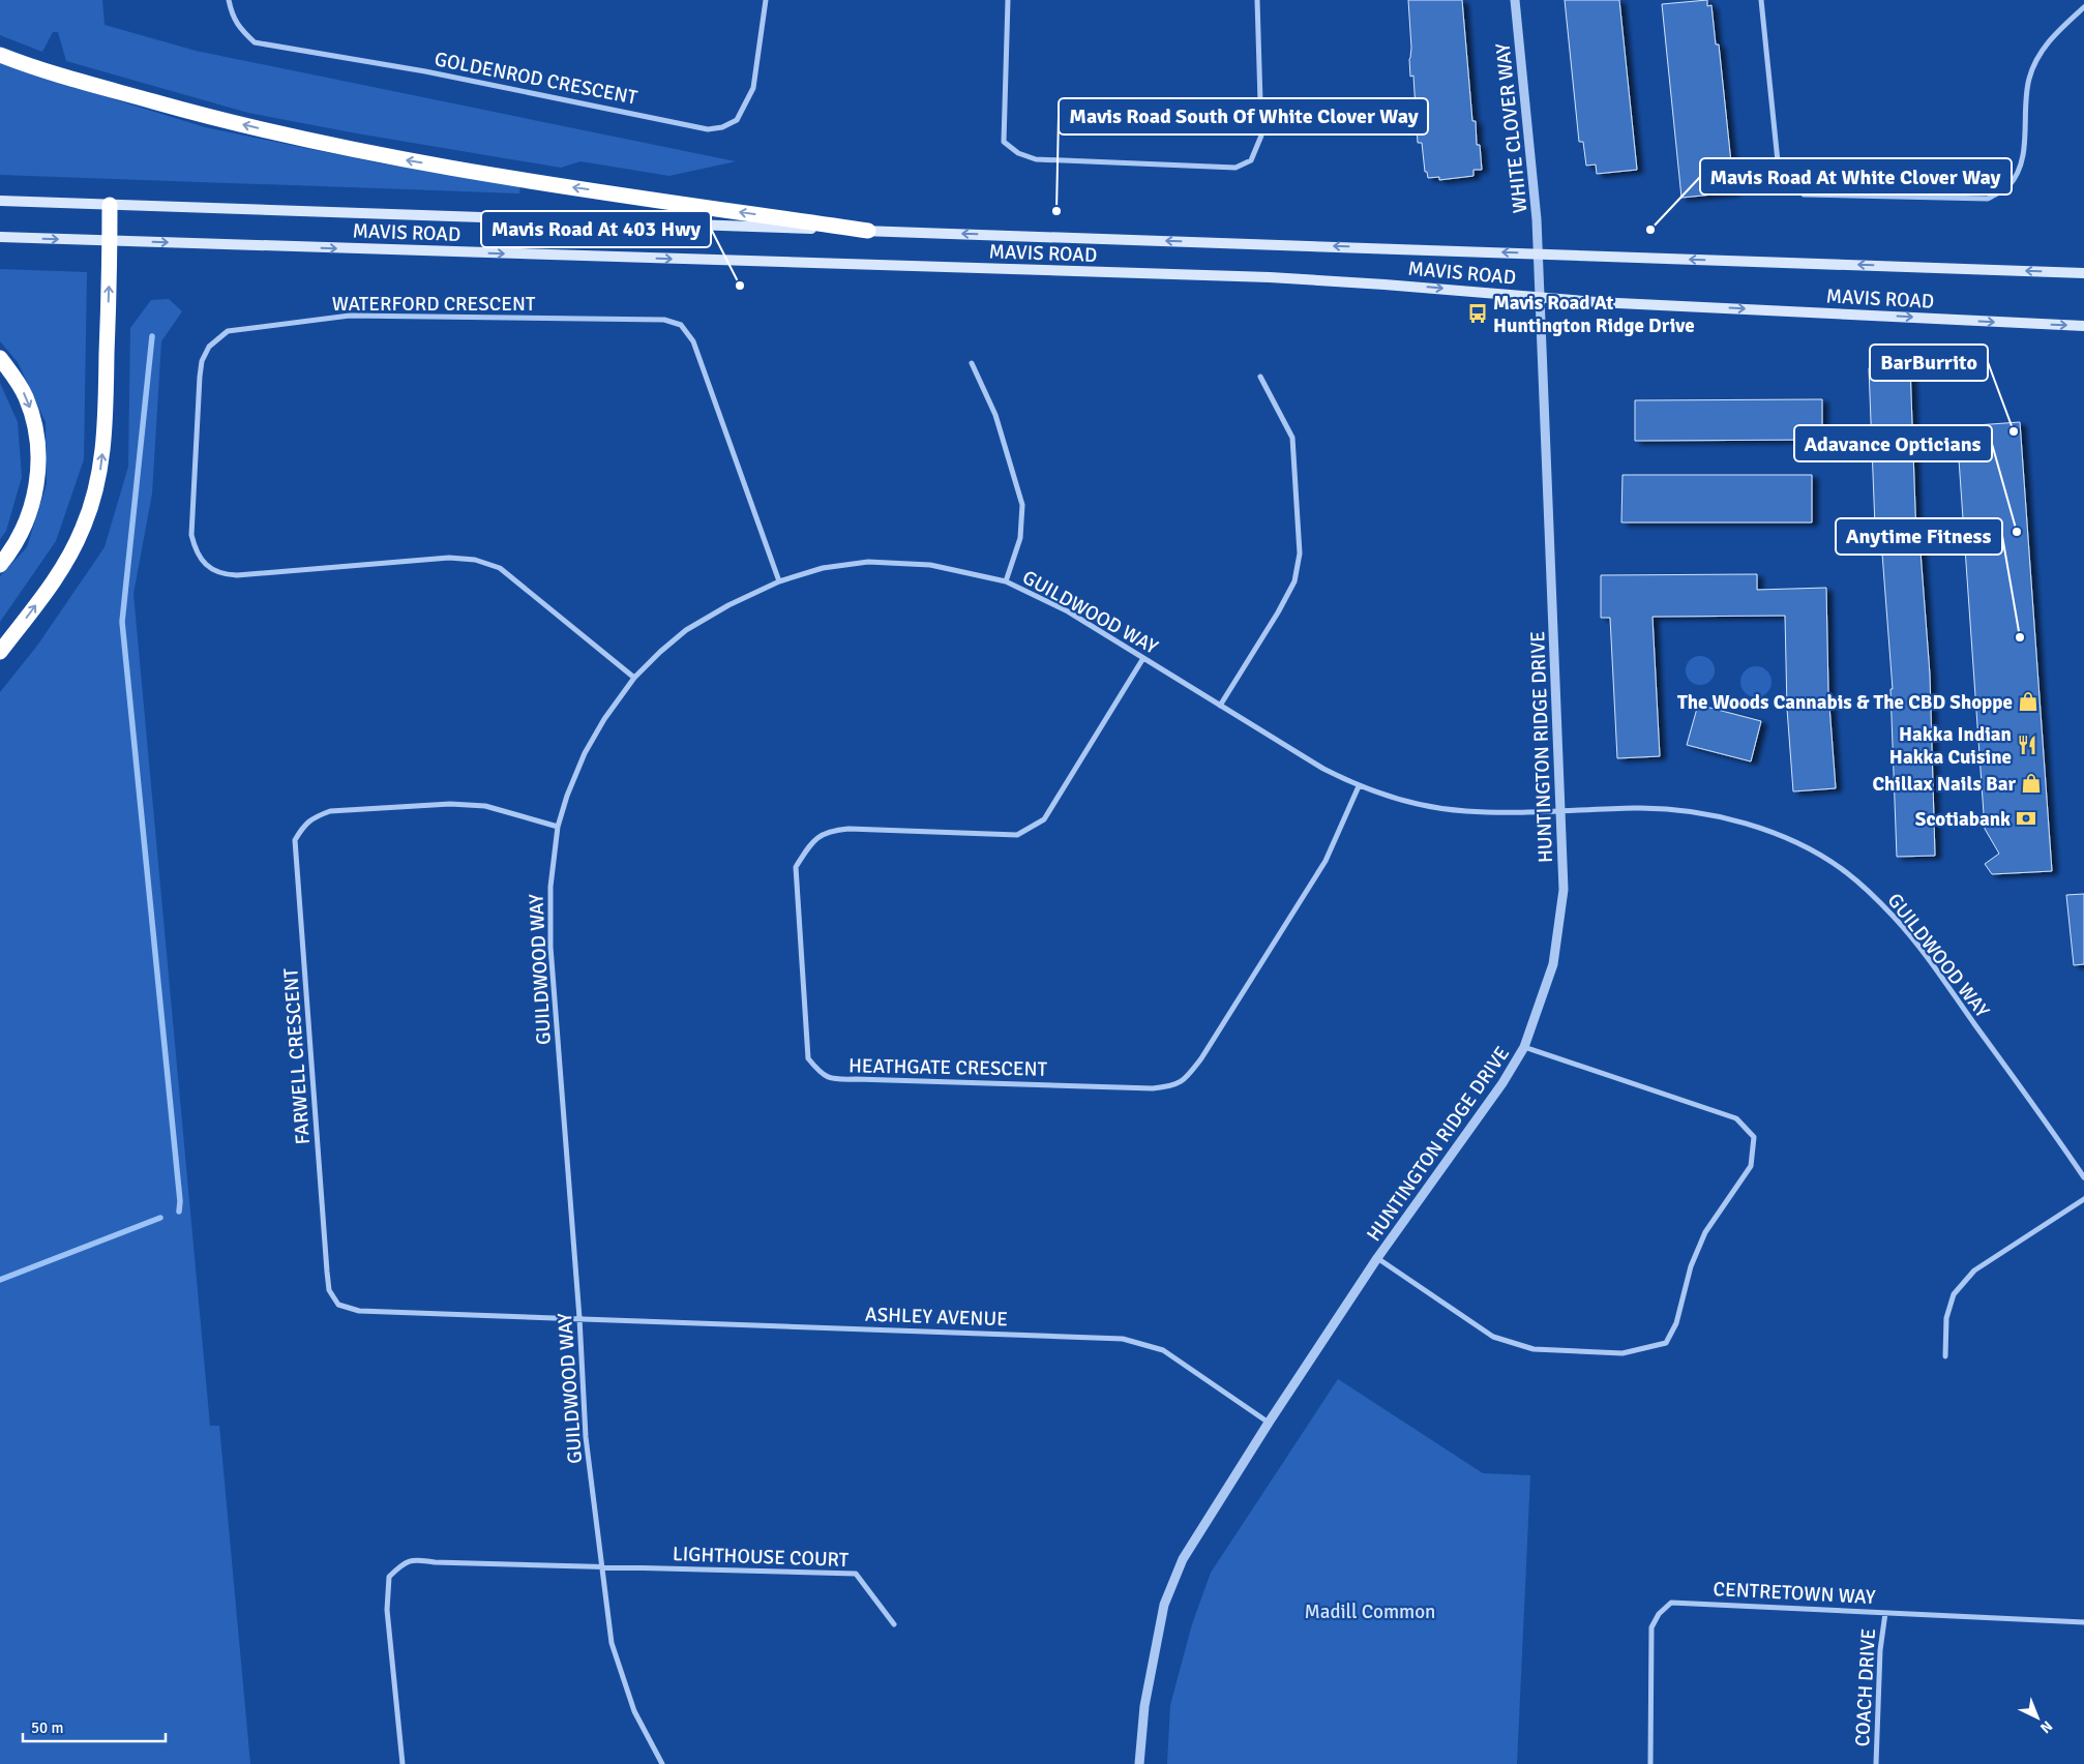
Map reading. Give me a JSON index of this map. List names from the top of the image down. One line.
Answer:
{"streets":{"main road":["MAVIS ROAD"],"street":["GOLDENROD CRESCENT","WHITE CLOVER WAY","WATERFORD CRESCENT","GUILDWOOD WAY","HUNTINGTON RIDGE DRIVE","FARWELL CRESCENT","HEATHGATE CRESCENT","ASHLEY AVENUE","LIGHTHOUSE COURT","CENTRETOWN WAY","COACH DRIVE"]},"crossings":[["WHITE CLOVER WAY","MAVIS ROAD"],["WHITE CLOVER WAY","HUNTINGTON RIDGE DRIVE"],["MAVIS ROAD","HUNTINGTON RIDGE DRIVE"],["WATERFORD CRESCENT","GUILDWOOD WAY"],["GUILDWOOD WAY","HUNTINGTON RIDGE DRIVE"],["GUILDWOOD WAY","FARWELL CRESCENT"],["GUILDWOOD WAY","HEATHGATE CRESCENT"],["GUILDWOOD WAY","ASHLEY AVENUE"],["GUILDWOOD WAY","LIGHTHOUSE COURT"],["HUNTINGTON RIDGE DRIVE","ASHLEY AVENUE"],["FARWELL CRESCENT","ASHLEY AVENUE"],["CENTRETOWN WAY","COACH DRIVE"]],"parks":["Madill Common"],"places":{"other":["Mavis Road South Of White Clover Way","Mavis Road At White Clover Way","Mavis Road At 403 Hwy","BarBurrito","Adavance Opticians","Anytime Fitness"],"bus stop":["Mavis Road At Huntington Ridge Drive"],"shop":["The Woods Cannabis & The CBD Shoppe","Chillax Nails Bar"],"restaurant":["Hakka Indian Hakka Cuisine"],"bank":["Scotiabank"]},"scale_bar":"50 m","north":"bottom right"}
